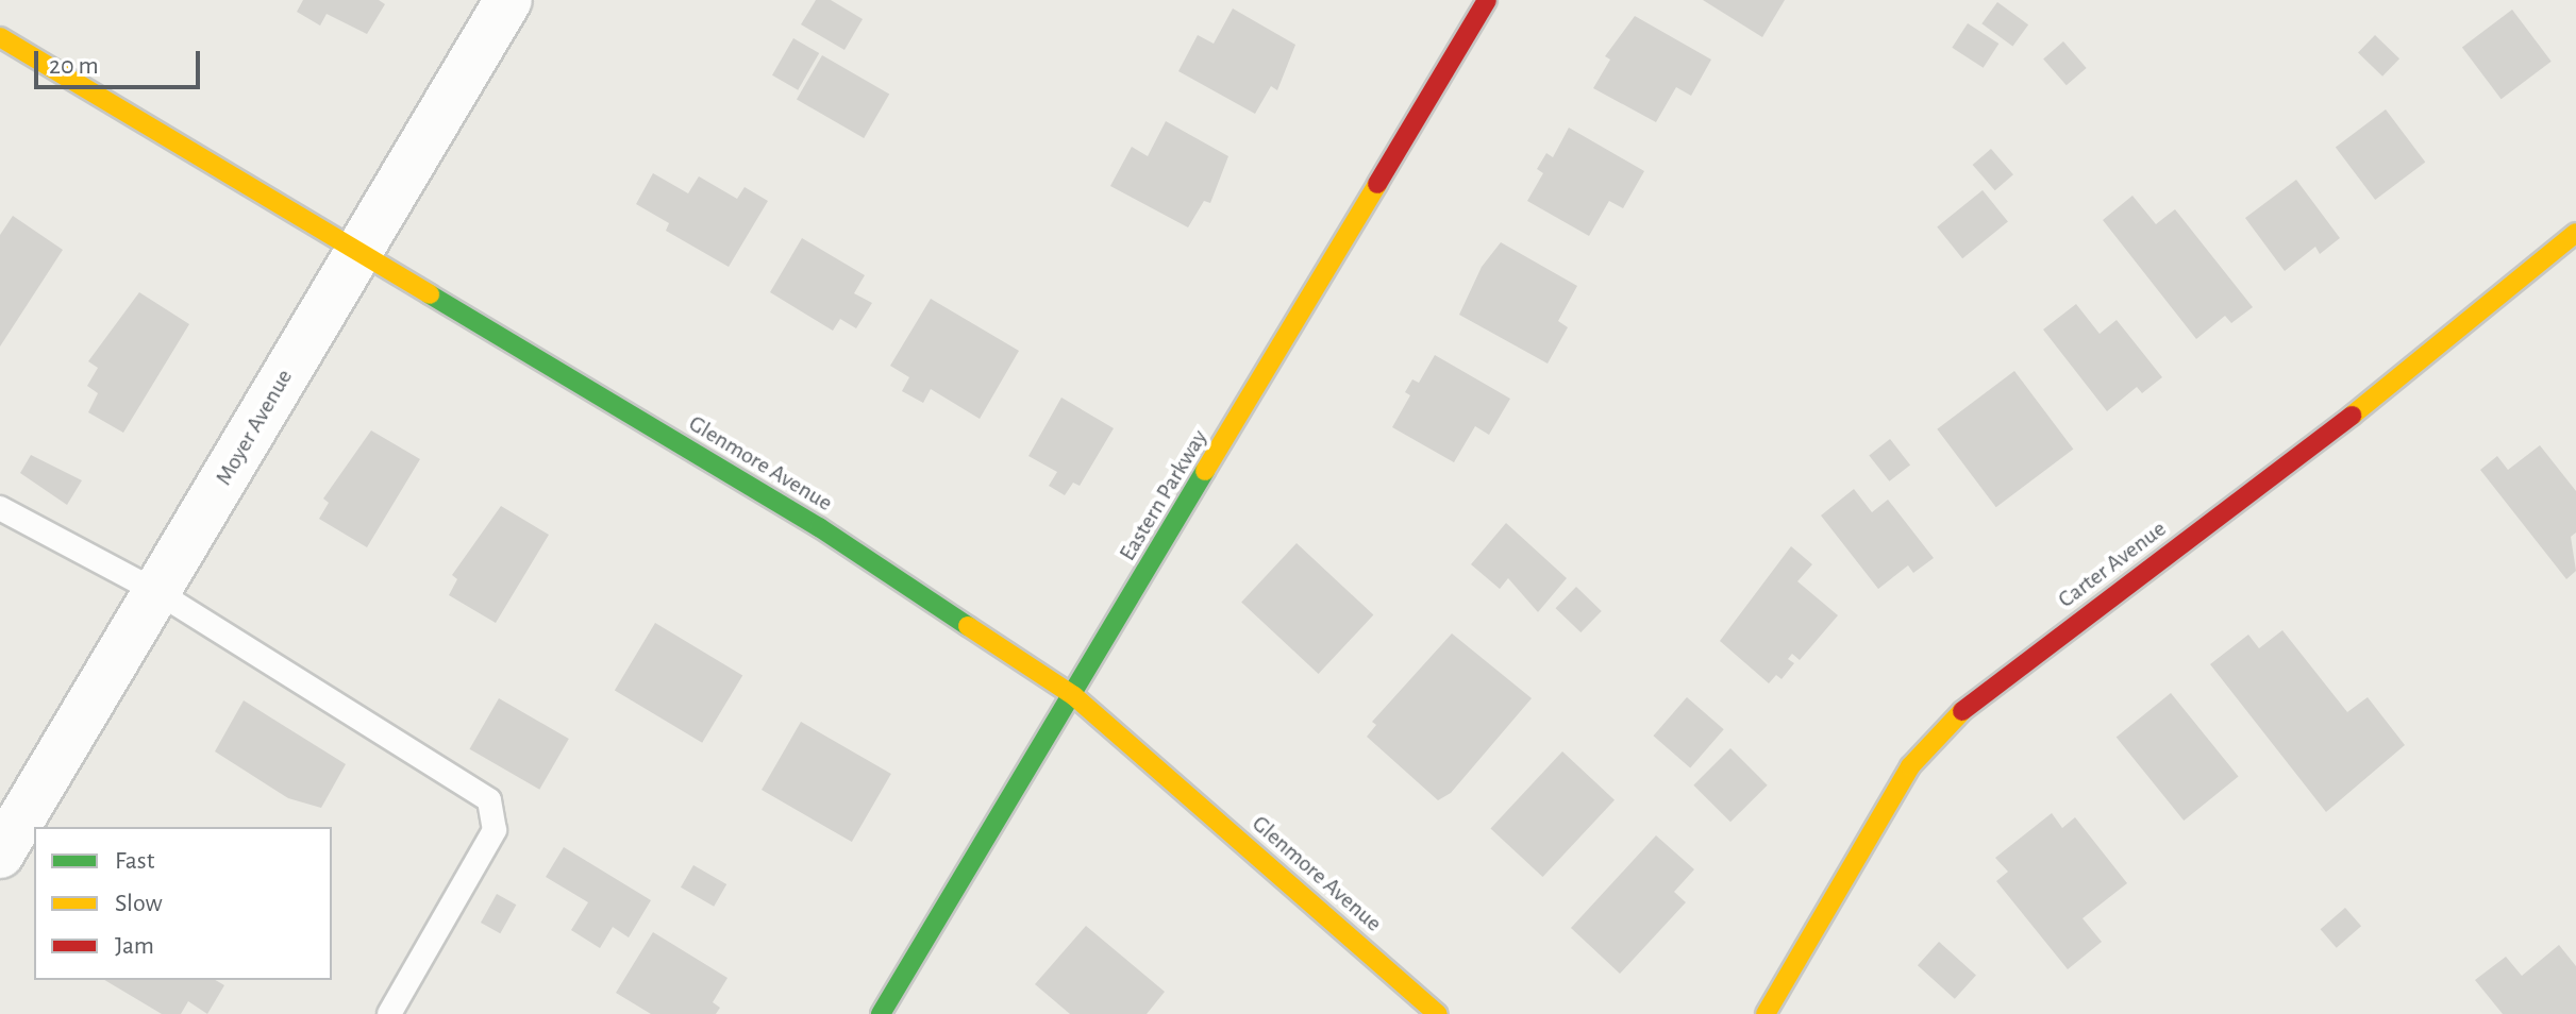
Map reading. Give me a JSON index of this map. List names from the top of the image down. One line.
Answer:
{"streets":{"street":["Moyer Avenue","Glenmore Avenue","Eastern Parkway","Carter Avenue"]},"crossings":[["Moyer Avenue","Glenmore Avenue"],["Glenmore Avenue","Eastern Parkway"]],"legend":["Fast","Slow","Jam"],"scale_bar":"20 m"}
